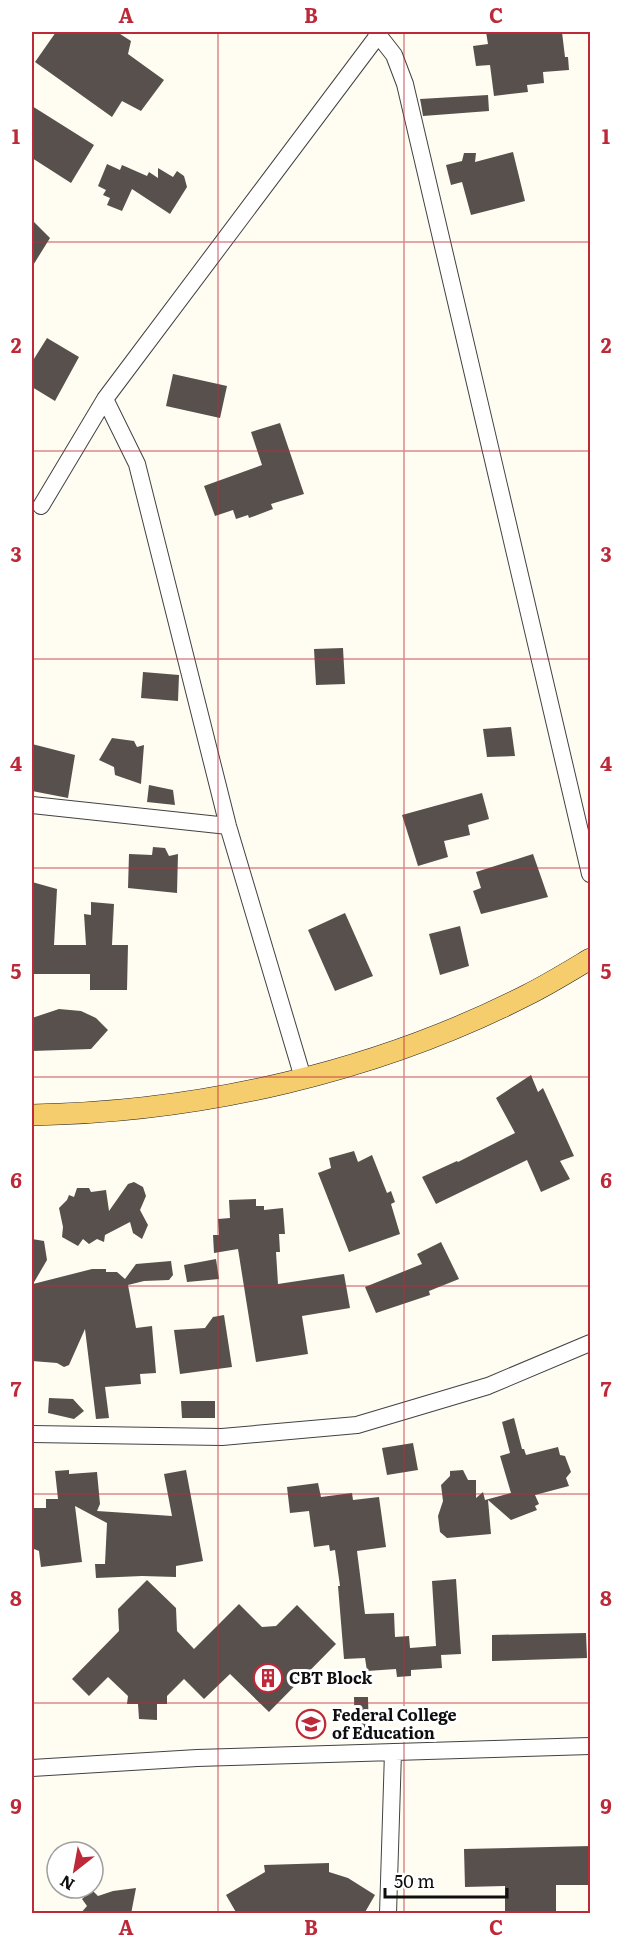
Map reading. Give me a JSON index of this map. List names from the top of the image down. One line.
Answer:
{"places":{"building":["CBT Block"],"school or university":["Federal College of Education"]},"scale_bar":"50 m","north":"bottom left","grid":{"columns":["A","B","C"],"rows":["1","2","3","4","5","6","7","8","9"]}}
